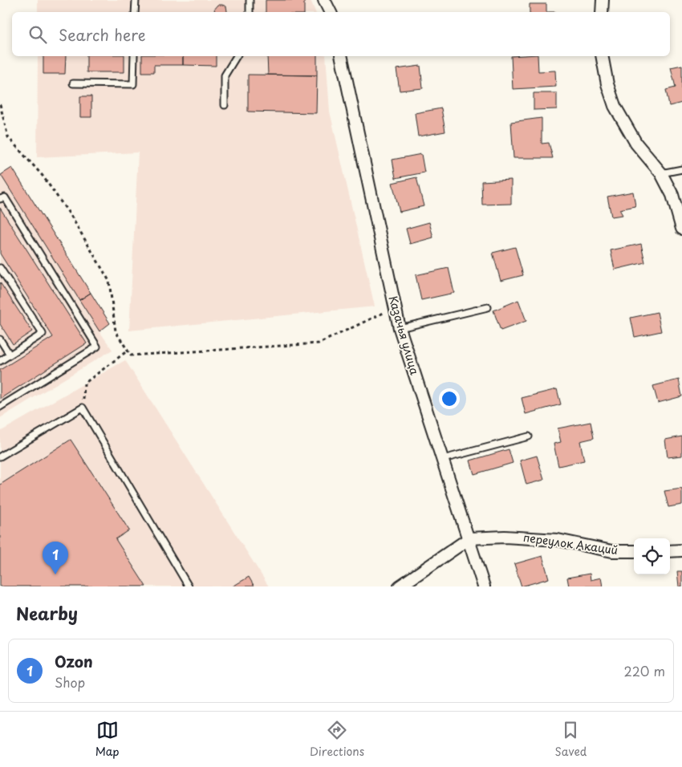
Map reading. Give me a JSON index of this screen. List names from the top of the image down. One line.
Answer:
{"streets":{"street":["Казачья улица","переулок Акаций"]},"crossings":[["Казачья улица","переулок Акаций"]],"page":{"search":"Search here","pins":"1","heading":"Nearby","list":[{"mark":"1","name":"Ozon","note":"Shop","value":"220 m"}],"nav":["Map","Directions","Saved"]}}
